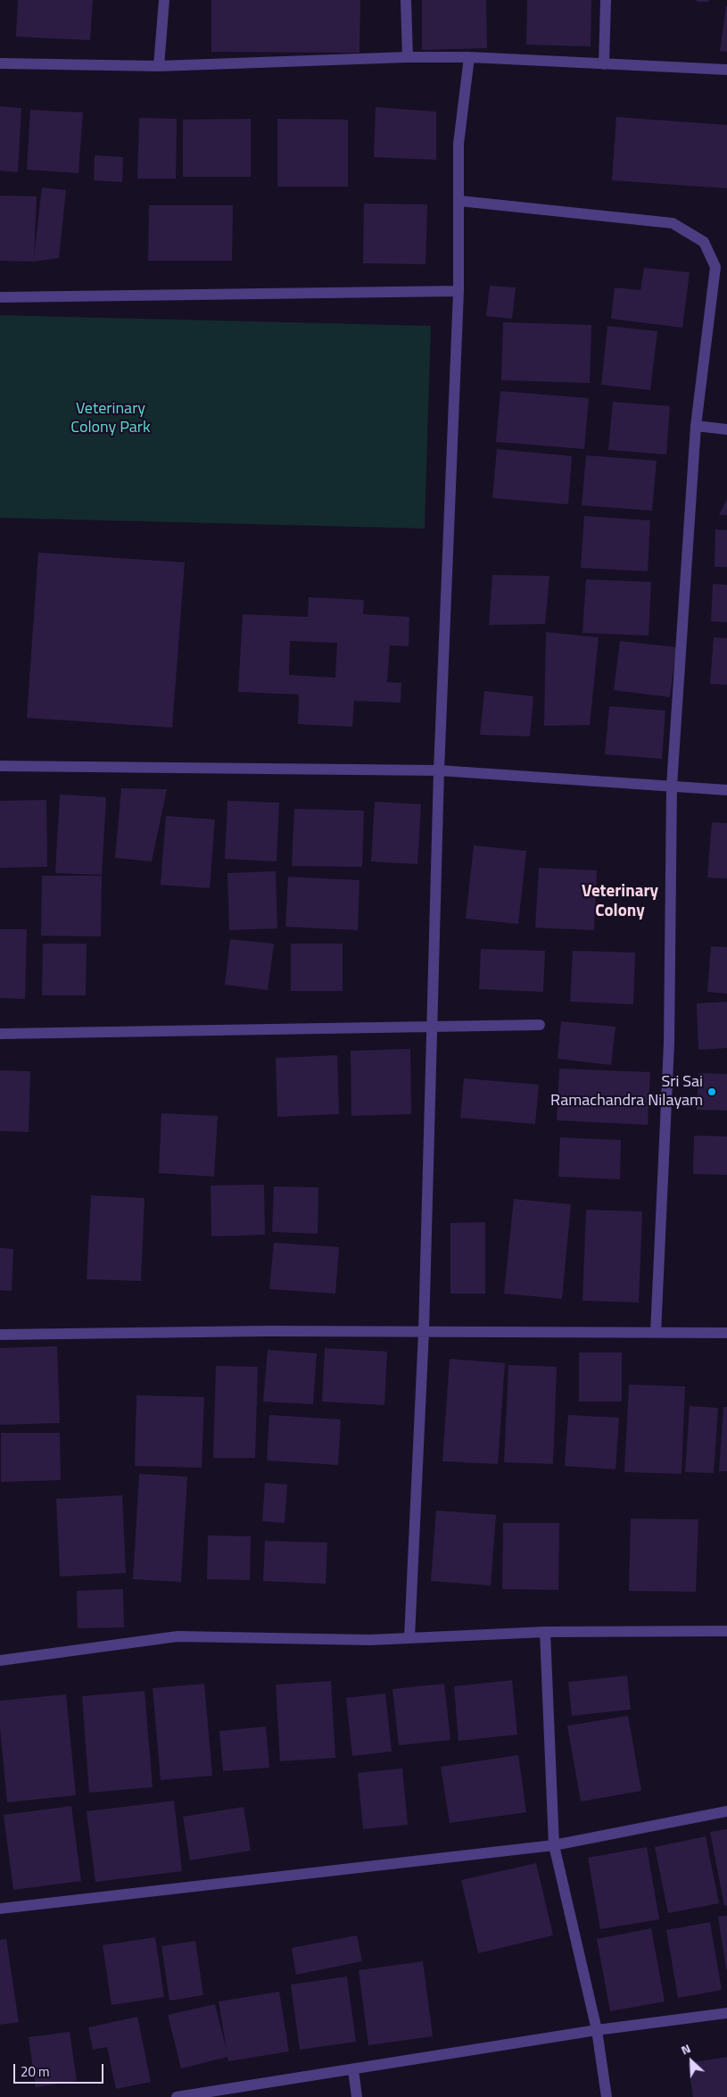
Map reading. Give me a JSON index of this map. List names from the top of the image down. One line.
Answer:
{"districts":["Veterinary Colony"],"parks":["Veterinary Colony Park"],"places":["Sri Sai Ramachandra Nilayam"],"scale_bar":"20 m","north":"top left"}
